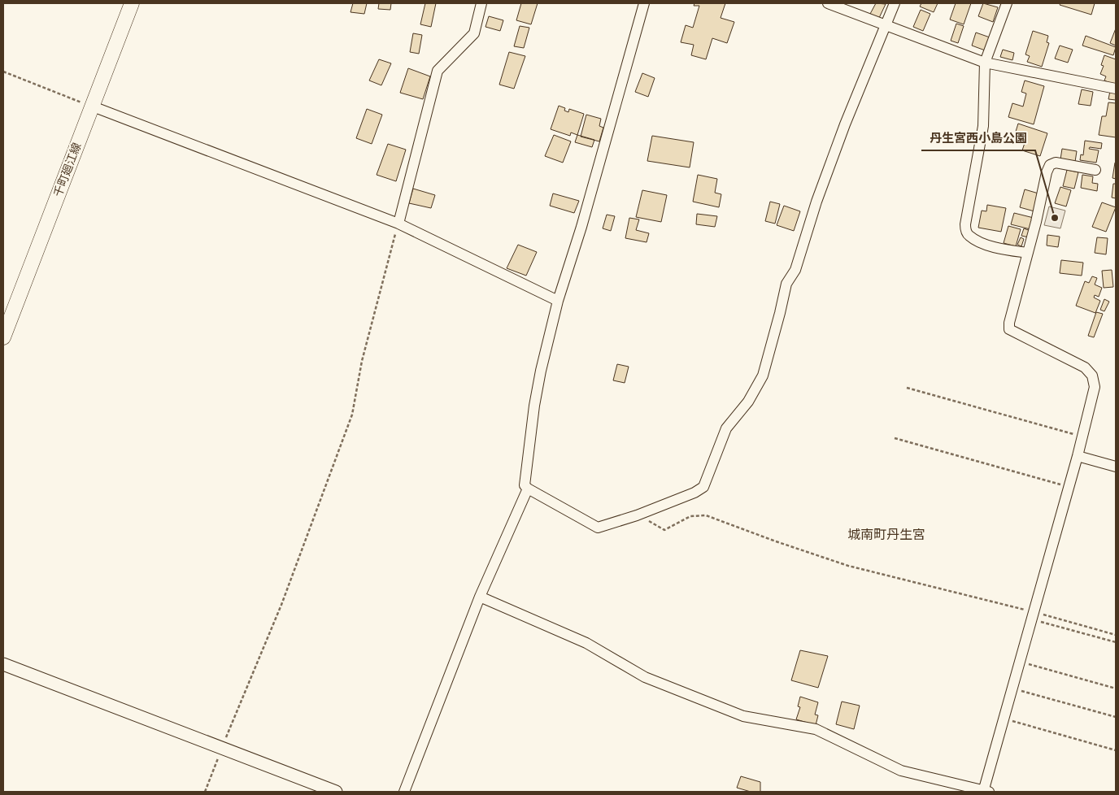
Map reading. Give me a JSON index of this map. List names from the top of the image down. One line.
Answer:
{"streets":{"main road":["千町廻江線"]},"districts":["城南町丹生宮"],"places":["丹生宮西小島公園"]}
